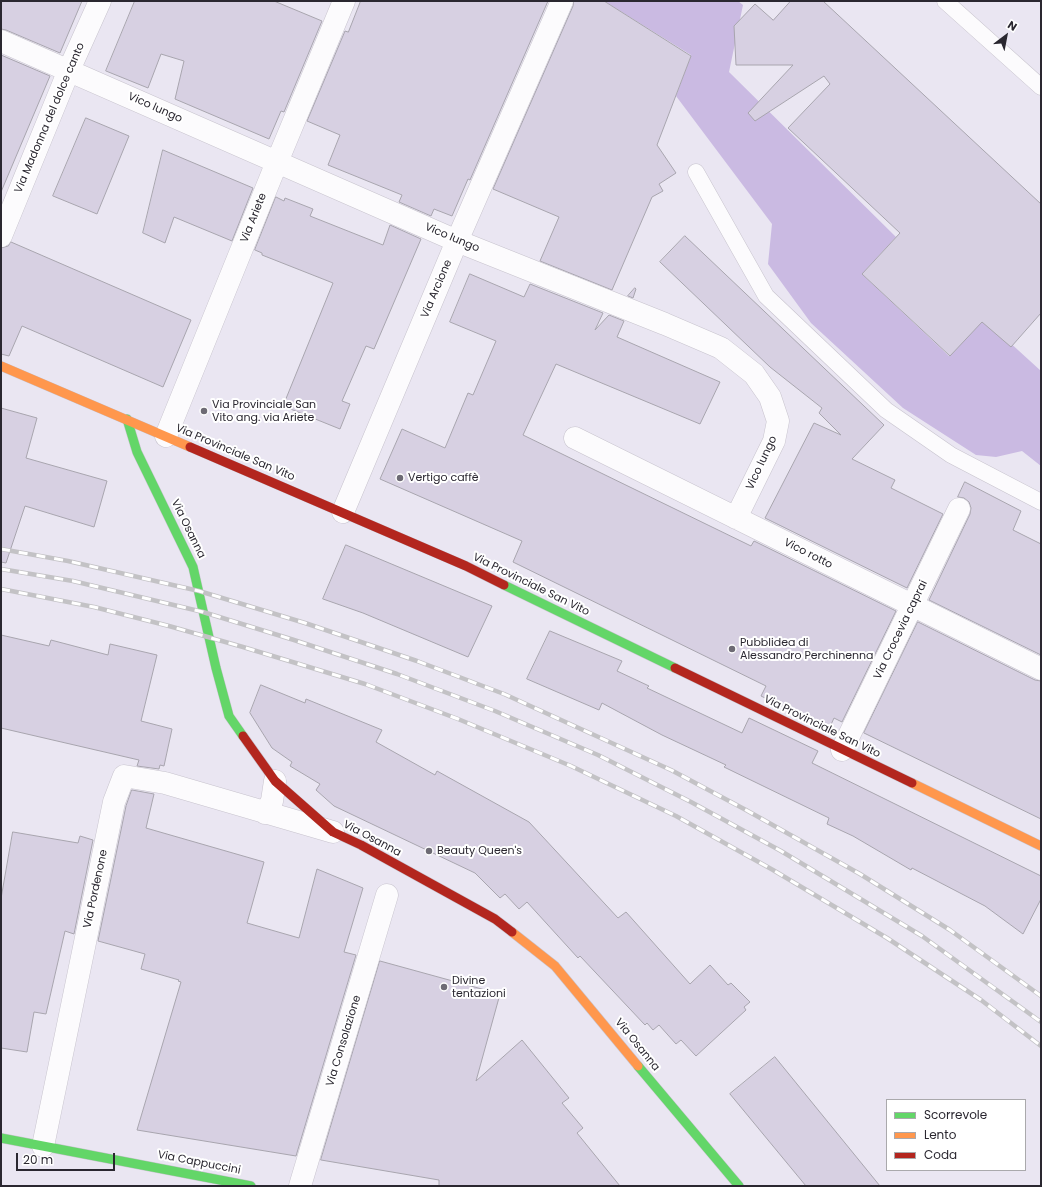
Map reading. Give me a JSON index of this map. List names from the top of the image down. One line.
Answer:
{"streets":{"street":["Vico lungo","Via Madonna del dolce canto","Via Ariete","Via Arcione","Via Provinciale San Vito","Via Osanna","Vico rotto","Via Crocevia caprai","Via Pordenone","Via Consolazione","Via Cappuccini"]},"crossings":[["Vico lungo","Via Madonna del dolce canto"],["Vico lungo","Via Ariete"],["Vico lungo","Via Arcione"],["Vico lungo","Vico rotto"],["Via Ariete","Via Provinciale San Vito"],["Via Arcione","Via Provinciale San Vito"],["Via Provinciale San Vito","Via Osanna"],["Via Provinciale San Vito","Via Crocevia caprai"],["Via Osanna","Via Pordenone"],["Vico rotto","Via Crocevia caprai"],["Via Pordenone","Via Cappuccini"]],"places":["Via Provinciale San Vito ang. via Ariete","Vertigo caffè","Pubblidea di Alessandro Perchinenna","Beauty Queen's","Divine tentazioni"],"legend":["Scorrevole","Lento","Coda"],"scale_bar":"20 m","north":"top right"}
